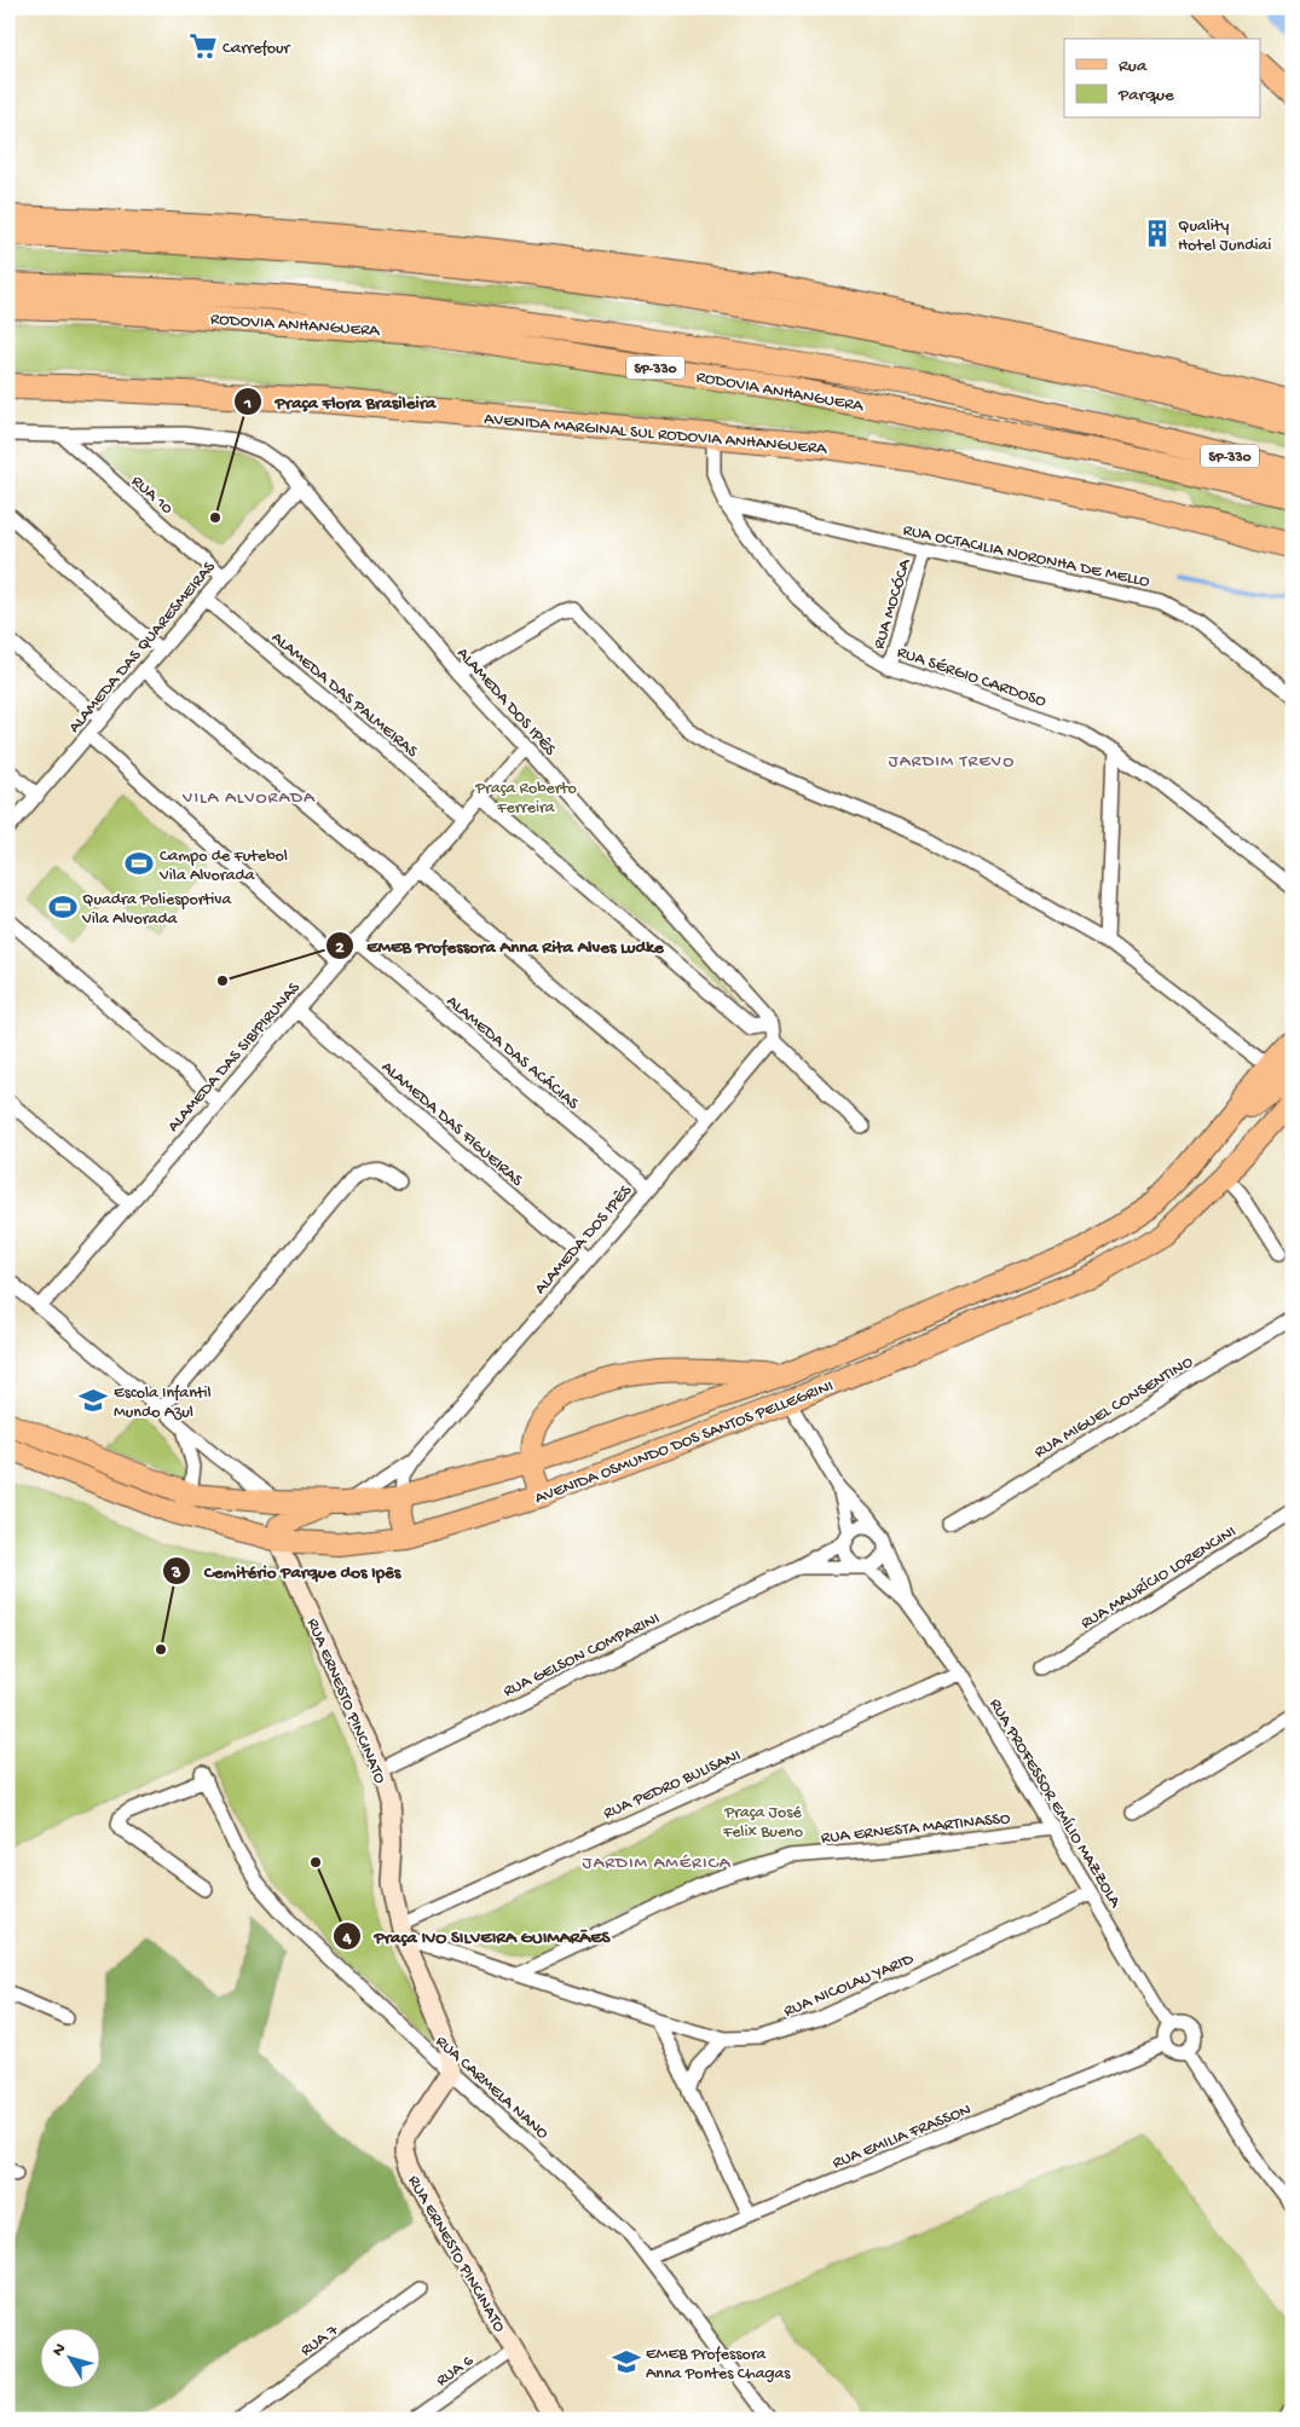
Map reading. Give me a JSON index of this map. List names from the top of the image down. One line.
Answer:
{"streets":{"highway":["RODOVIA ANHANGUERA","SP-330","AVENIDA MARGINAL SUL RODOVIA ANHANGUERA"],"main road":["AVENIDA OSMUNDO DOS SANTOS PELLEGRINI"],"street":["RUA 10","RUA OCTACILIA NORONHA DE MELLO","RUA MOCÓCA","ALAMEDA DAS QUARESMEIRAS","RUA SÉRGIO CARDOSO","ALAMEDA DAS PALMEIRAS","ALAMEDA DOS IPÊS","ALAMEDA DAS ACÁCIAS","ALAMEDA DAS SIBIPIRUNAS","ALAMEDA DAS FIGUEIRAS","RUA MIGUEL CONSENTINO","RUA MAURÍCIO LORENCINI","RUA GELSON COMPARINI","RUA ERNESTO PINCINATO","RUA PEDRO BULISANI","RUA PROFESSOR EMÍLIO MAZZOLA","RUA ERNESTA MARTINASSO","RUA NICOLAU YARID","RUA CARMELA NANO","RUA EMILIA FRASSON","RUA 7","RUA 6"]},"crossings":[["AVENIDA MARGINAL SUL RODOVIA ANHANGUERA","RUA SÉRGIO CARDOSO"],["RUA 10","ALAMEDA DAS QUARESMEIRAS"],["RUA 10","ALAMEDA DOS IPÊS"],["RUA OCTACILIA NORONHA DE MELLO","RUA MOCÓCA"],["RUA OCTACILIA NORONHA DE MELLO","RUA SÉRGIO CARDOSO"],["RUA MOCÓCA","RUA SÉRGIO CARDOSO"],["ALAMEDA DAS QUARESMEIRAS","ALAMEDA DAS PALMEIRAS"],["ALAMEDA DAS QUARESMEIRAS","ALAMEDA DOS IPÊS"],["ALAMEDA DAS PALMEIRAS","ALAMEDA DAS SIBIPIRUNAS"],["ALAMEDA DOS IPÊS","ALAMEDA DAS ACÁCIAS"],["ALAMEDA DOS IPÊS","ALAMEDA DAS SIBIPIRUNAS"],["ALAMEDA DOS IPÊS","ALAMEDA DAS FIGUEIRAS"],["ALAMEDA DOS IPÊS","AVENIDA OSMUNDO DOS SANTOS PELLEGRINI"],["ALAMEDA DAS ACÁCIAS","ALAMEDA DAS SIBIPIRUNAS"],["ALAMEDA DAS SIBIPIRUNAS","ALAMEDA DAS FIGUEIRAS"],["AVENIDA OSMUNDO DOS SANTOS PELLEGRINI","RUA ERNESTO PINCINATO"],["AVENIDA OSMUNDO DOS SANTOS PELLEGRINI","RUA PROFESSOR EMÍLIO MAZZOLA"],["RUA GELSON COMPARINI","RUA ERNESTO PINCINATO"],["RUA GELSON COMPARINI","RUA PROFESSOR EMÍLIO MAZZOLA"],["RUA ERNESTO PINCINATO","RUA PEDRO BULISANI"],["RUA ERNESTO PINCINATO","RUA NICOLAU YARID"],["RUA ERNESTO PINCINATO","RUA CARMELA NANO"],["RUA ERNESTO PINCINATO","RUA 6"],["RUA PEDRO BULISANI","RUA PROFESSOR EMÍLIO MAZZOLA"],["RUA PEDRO BULISANI","RUA NICOLAU YARID"],["RUA PROFESSOR EMÍLIO MAZZOLA","RUA ERNESTA MARTINASSO"],["RUA PROFESSOR EMÍLIO MAZZOLA","RUA NICOLAU YARID"],["RUA PROFESSOR EMÍLIO MAZZOLA","RUA EMILIA FRASSON"],["RUA ERNESTA MARTINASSO","RUA NICOLAU YARID"],["RUA CARMELA NANO","RUA EMILIA FRASSON"]],"districts":["JARDIM TREVO","VILA ALVORADA","JARDIM AMÉRICA"],"parks":["Praça Roberto Ferreira","Praça José Felix Bueno"],"places":{"supermarket":["Carrefour"],"building":["Quality Hotel Jundiai"],"other":["Praça Flora Brasileira","EMEB Professora Anna Rita Alves Ludke","Cemitério Parque dos Ipês","Praça IVO SILVEIRA GUIMARÃES"],"sports":["Campo de Futebol Vila Alvorada","Quadra Poliesportiva Vila Alvorada"],"school or university":["Escola Infantil Mundo Azul","EMEB Professora Anna Pontes Chagas"]},"legend":["Rua","Parque"],"north":"top left"}
